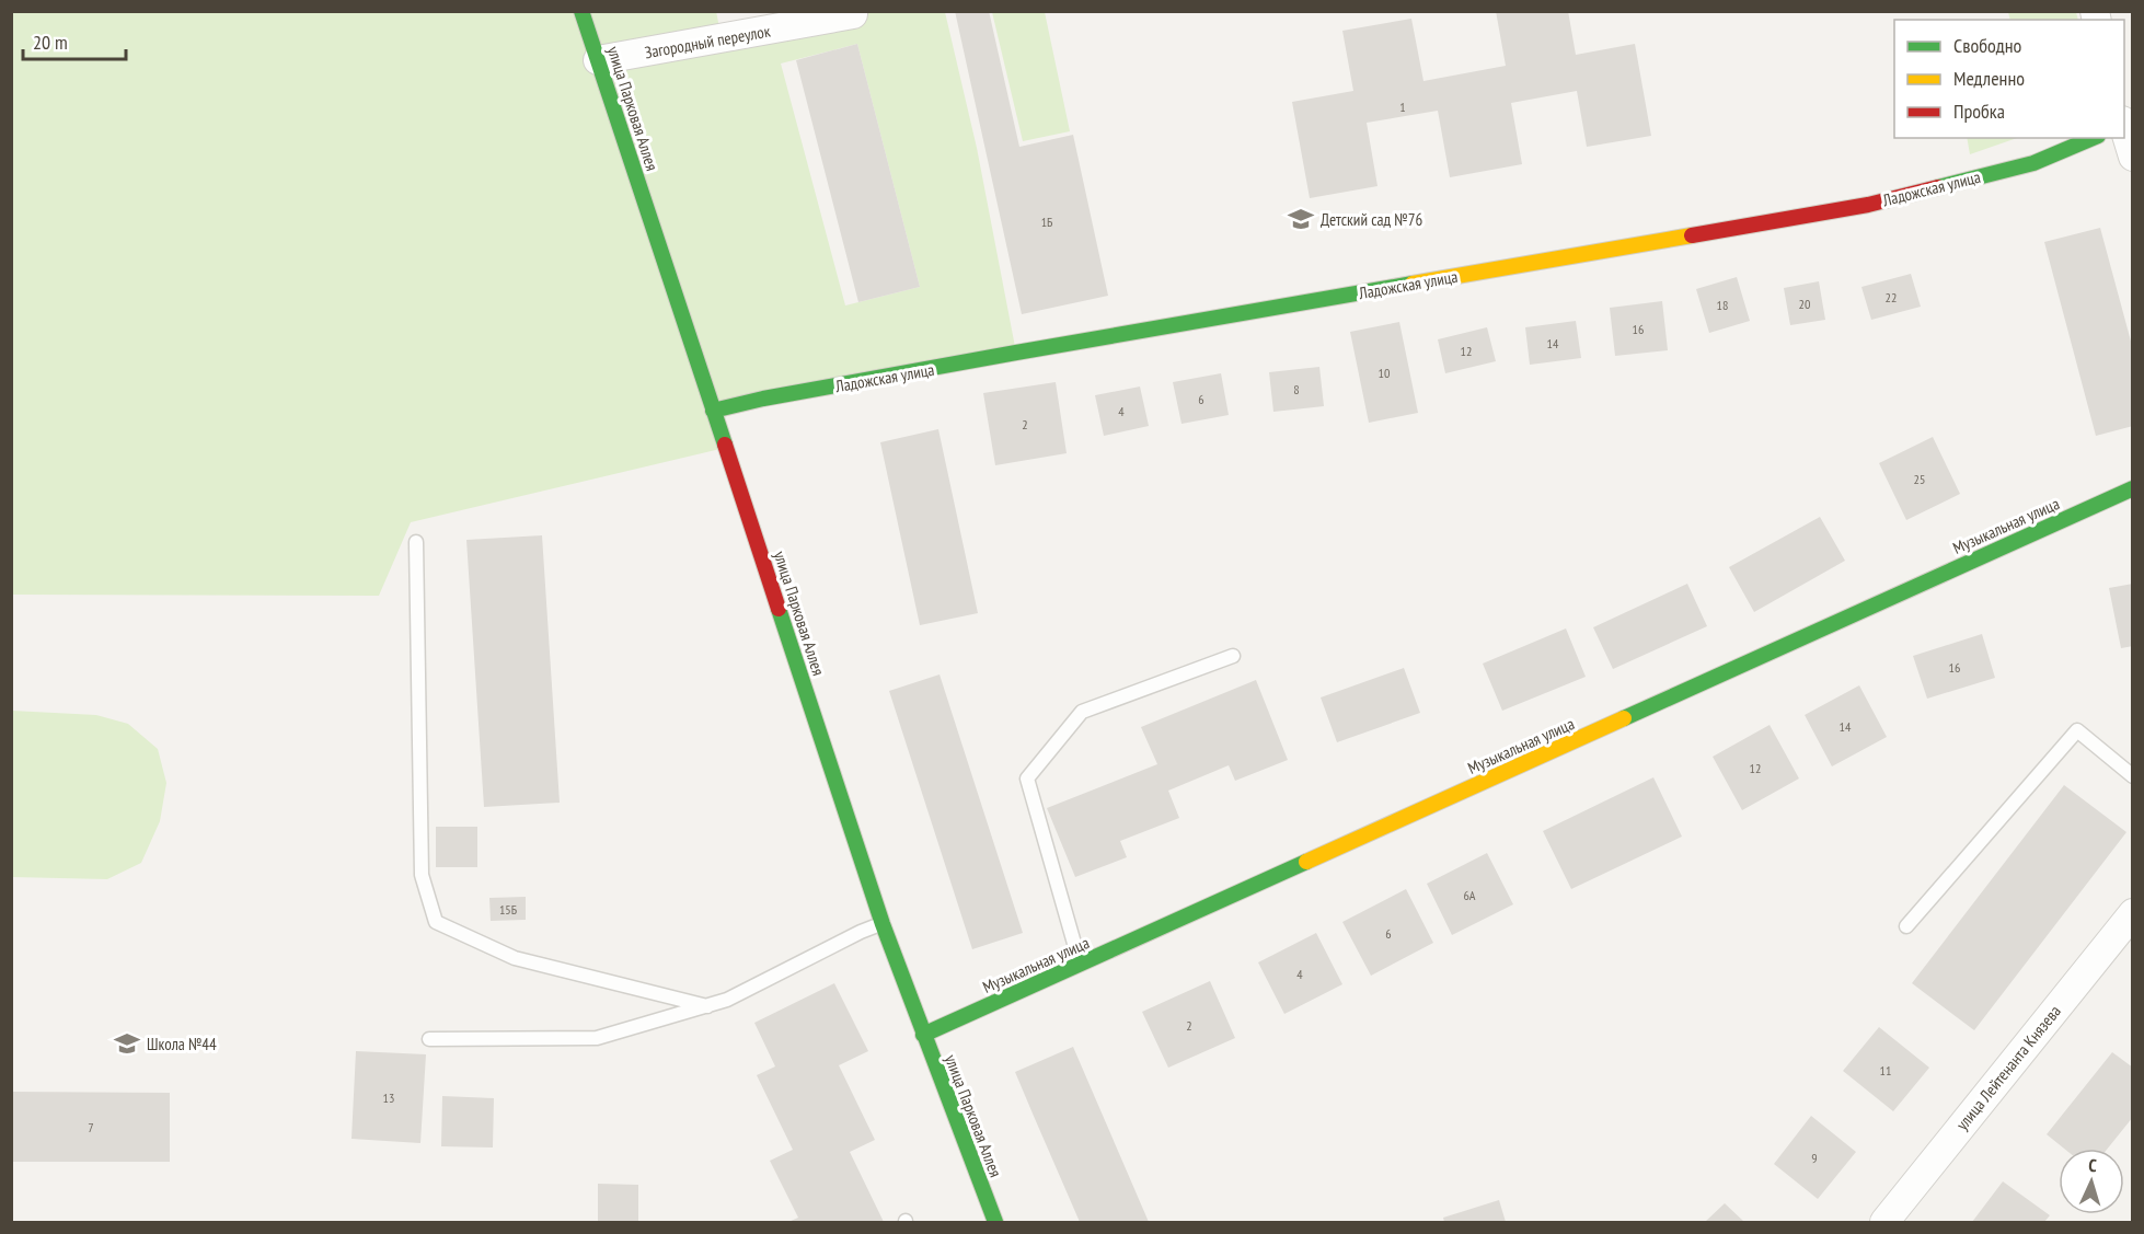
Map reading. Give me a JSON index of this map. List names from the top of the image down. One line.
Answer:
{"streets":{"street":["Загородный переулок","улица Парковая Аллея","Ладожская улица","Музыкальная улица","улица Лейтенанта Князева"]},"crossings":[["Загородный переулок","улица Парковая Аллея"],["улица Парковая Аллея","Ладожская улица"],["улица Парковая Аллея","Музыкальная улица"]],"places":{"school or university":["Детский сад №76","Школа №44"]},"house_numbers":["1","1Б","22","20","18","16","14","12","10","8","6","4","2","25","16","14","12","6А","15Б","6","4","2","11","13","7","9"],"legend":["Свободно","Медленно","Пробка"],"scale_bar":"20 m","north":"top"}
